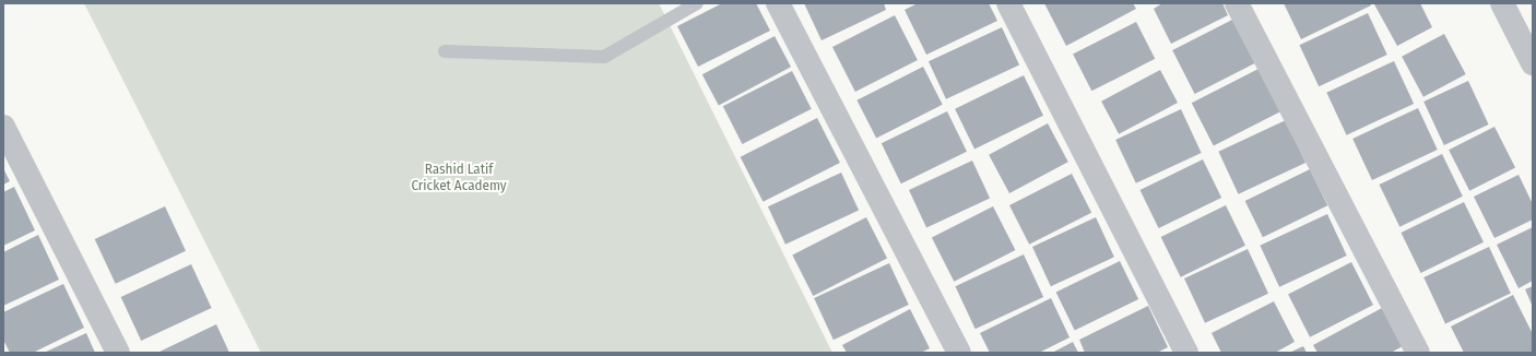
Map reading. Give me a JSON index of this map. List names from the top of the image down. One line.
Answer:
{"parks":["Rashid Latif Cricket Academy"]}
